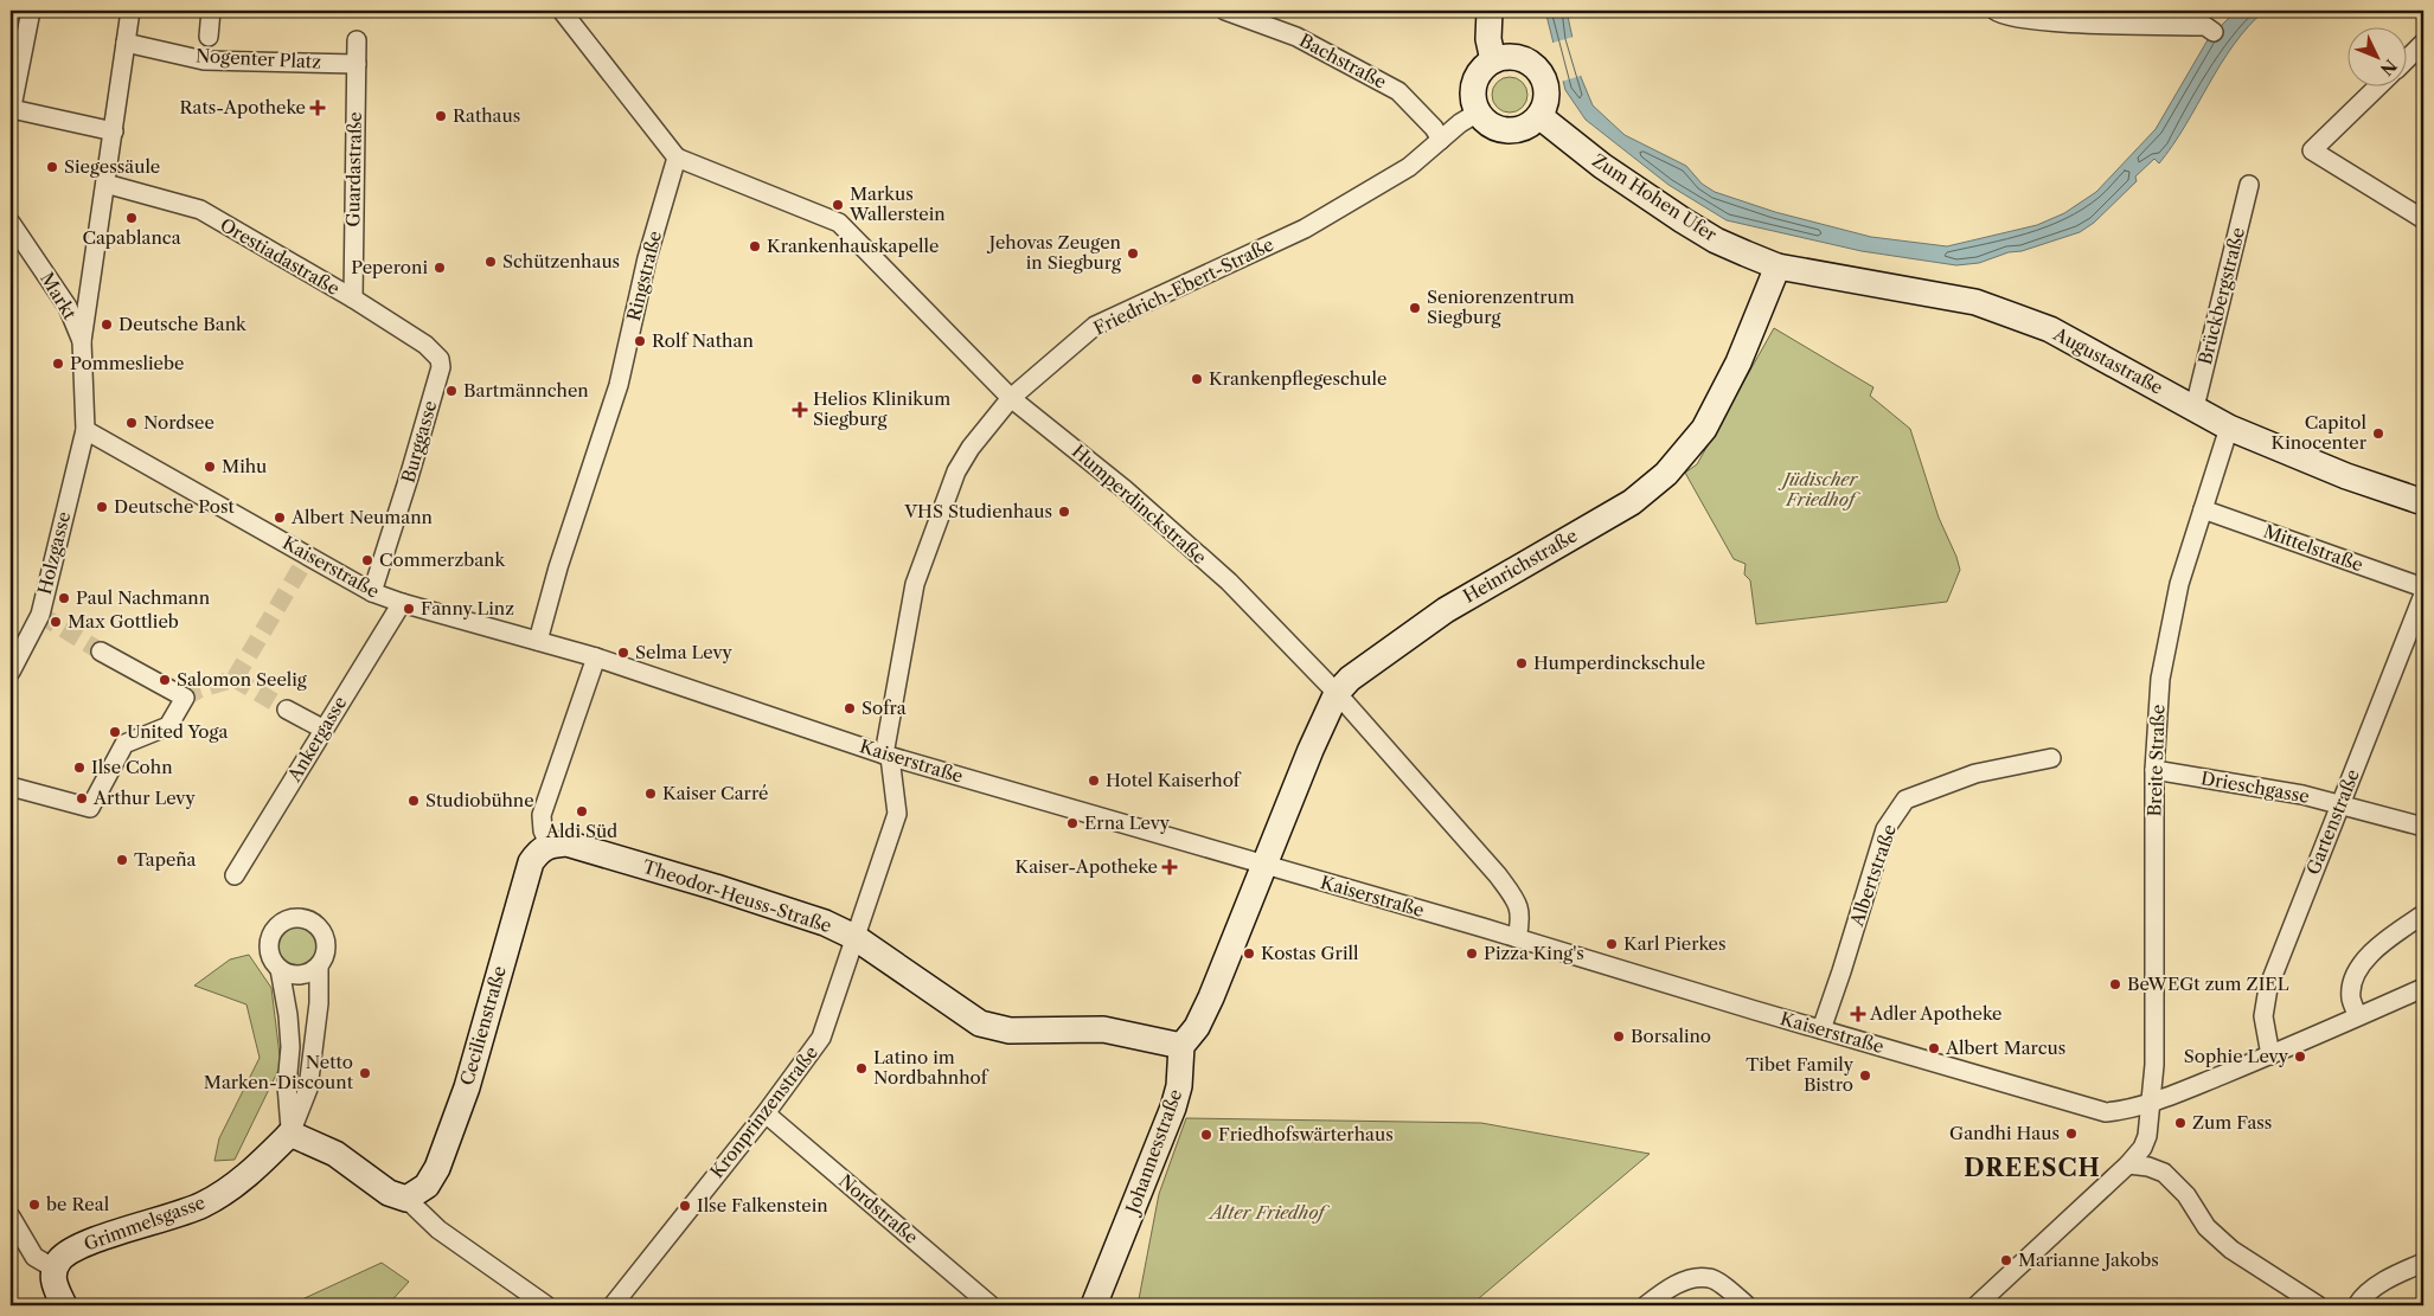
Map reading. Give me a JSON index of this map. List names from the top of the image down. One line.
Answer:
{"streets":{"main road":["Zum Hohen Ufer","Augustastraße","Heinrichstraße","Theodor-Heuss-Straße","Cecilienstraße","Johannesstraße","Grimmelsgasse"],"street":["Nogenter Platz","Bachstraße","Guardastraße","Orestiadastraße","Ringstraße","Friedrich-Ebert-Straße","Markt","Brückbergstraße","Burggasse","Humperdinckstraße","Mittelstraße","Holzgasse","Kaiserstraße","Ankergasse","Breite Straße","Drieschgasse","Gartenstraße","Albertstraße","Kronprinzenstraße","Nordstraße"]},"crossings":[["Nogenter Platz","Guardastraße"],["Nogenter Platz","Markt"],["Bachstraße","Friedrich-Ebert-Straße"],["Guardastraße","Orestiadastraße"],["Zum Hohen Ufer","Friedrich-Ebert-Straße"],["Zum Hohen Ufer","Augustastraße"],["Zum Hohen Ufer","Heinrichstraße"],["Orestiadastraße","Markt"],["Orestiadastraße","Burggasse"],["Ringstraße","Humperdinckstraße"],["Ringstraße","Kaiserstraße"],["Friedrich-Ebert-Straße","Humperdinckstraße"],["Friedrich-Ebert-Straße","Kaiserstraße"],["Friedrich-Ebert-Straße","Kronprinzenstraße"],["Markt","Holzgasse"],["Markt","Kaiserstraße"],["Brückbergstraße","Augustastraße"],["Augustastraße","Heinrichstraße"],["Augustastraße","Breite Straße"],["Burggasse","Kaiserstraße"],["Humperdinckstraße","Heinrichstraße"],["Humperdinckstraße","Kaiserstraße"],["Mittelstraße","Breite Straße"],["Holzgasse","Kaiserstraße"],["Heinrichstraße","Kaiserstraße"],["Kaiserstraße","Ankergasse"],["Kaiserstraße","Breite Straße"],["Kaiserstraße","Gartenstraße"],["Kaiserstraße","Albertstraße"],["Kaiserstraße","Kronprinzenstraße"],["Breite Straße","Drieschgasse"],["Drieschgasse","Gartenstraße"],["Theodor-Heuss-Straße","Cecilienstraße"],["Theodor-Heuss-Straße","Kronprinzenstraße"],["Theodor-Heuss-Straße","Johannesstraße"],["Kronprinzenstraße","Nordstraße"]],"districts":["DREESCH"],"parks":["Jüdischer Friedhof","Alter Friedhof"],"places":{"health":["Rats-Apotheke","Helios Klinikum Siegburg","Kaiser-Apotheke","Adler Apotheke"],"other":["Rathaus","Siegessäule","Markus Wallerstein","Capablanca","Krankenhauskapelle","Jehovas Zeugen in Siegburg","Schützenhaus","Peperoni","Seniorenzentrum Siegburg","Deutsche Bank","Rolf Nathan","Pommesliebe","Krankenpflegeschule","Bartmännchen","Nordsee","Capitol Kinocenter","Mihu","Deutsche Post","VHS Studienhaus","Albert Neumann","Commerzbank","Paul Nachmann","Fanny Linz","Max Gottlieb","Selma Levy","Humperdinckschule","Salomon Seelig","Sofra","United Yoga","Ilse Cohn","Hotel Kaiserhof","Kaiser Carré","Arthur Levy","Studiobühne","Aldi Süd","Erna Levy","Tapeña","Karl Pierkes","Kostas Grill","Pizza King's","BeWEGt zum ZIEL","Borsalino","Albert Marcus","Sophie Levy","Latino im Nordbahnhof","Netto Marken-Discount","Tibet Family Bistro","Zum Fass","Gandhi Haus","Friedhofswärterhaus","be Real","Ilse Falkenstein","Marianne Jakobs"]},"north":"bottom right"}
